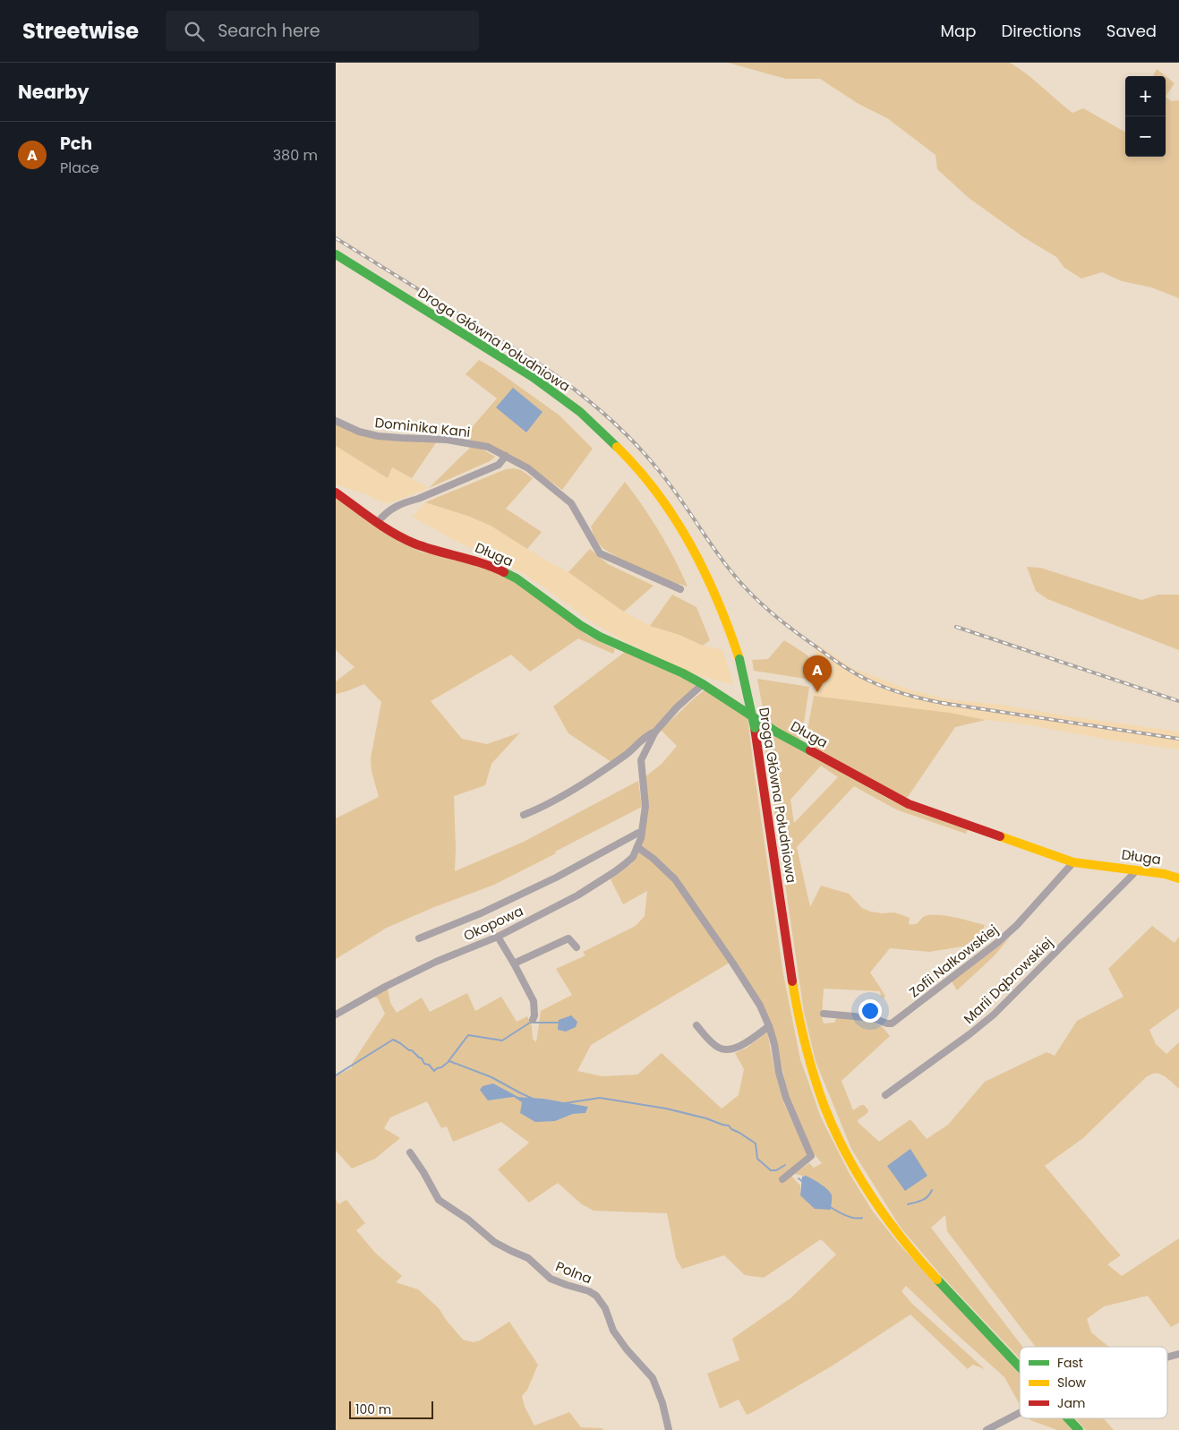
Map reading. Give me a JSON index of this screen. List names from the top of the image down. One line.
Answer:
{"streets":{"main road":["Droga Główna Południowa","Długa"],"street":["Dominika Kani","Okopowa","Zofii Nałkowskiej","Marii Dąbrowskiej","Polna"]},"crossings":[["Długa","Okopowa"],["Długa","Zofii Nałkowskiej"],["Długa","Marii Dąbrowskiej"]],"legend":["Fast","Slow","Jam"],"scale_bar":"100 m","page":{"header":"Streetwise","search":"Search here","nav":["Map","Directions","Saved"],"heading":"Nearby","map_buttons":["+","−"],"list":[{"mark":"A","name":"Pch","note":"Place","value":"380 m"}],"pins":"A","scale":"100 m"}}
